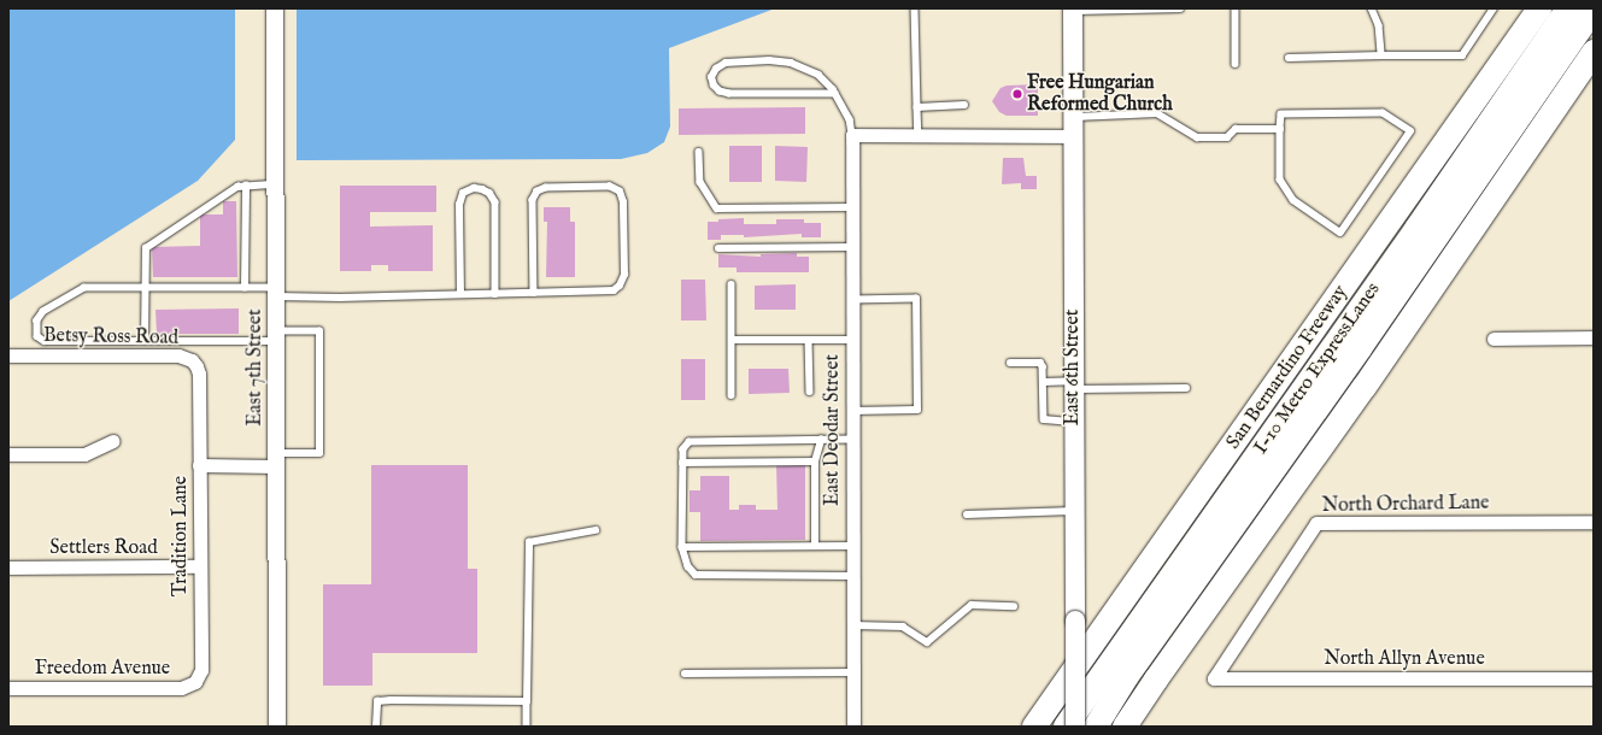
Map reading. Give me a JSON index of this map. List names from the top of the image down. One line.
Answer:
{"streets":{"highway":["San Bernardino Freeway","I-10 Metro ExpressLanes"],"main road":["East 6th Street"],"street":["Betsy Ross Road","East 7th Street","East Deodar Street","North Orchard Lane","Tradition Lane","Settlers Road","North Allyn Avenue","Freedom Avenue"]},"crossings":[["Betsy Ross Road","Tradition Lane"],["East 7th Street","Tradition Lane"],["North Orchard Lane","North Allyn Avenue"],["Tradition Lane","Settlers Road"],["Tradition Lane","Freedom Avenue"]],"places":["Free Hungarian Reformed Church"]}
